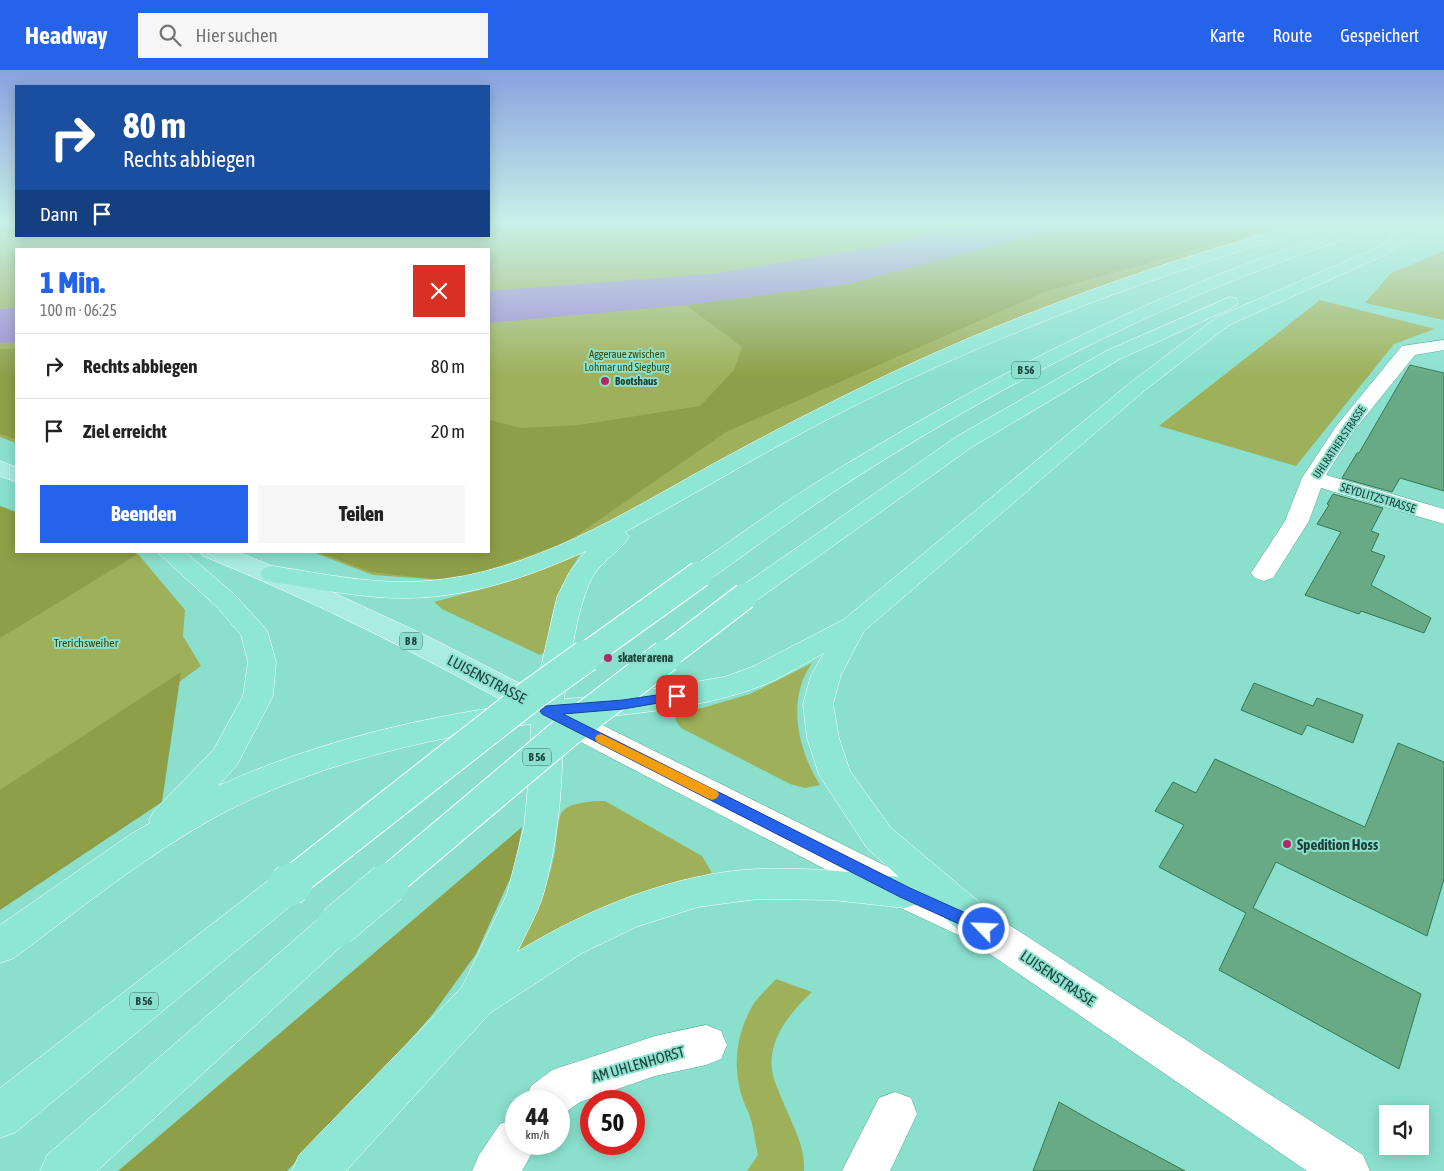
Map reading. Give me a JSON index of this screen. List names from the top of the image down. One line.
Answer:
{"streets":{"highway":["B 56"],"main road":["B 8","LUISENSTRASSE"],"street":["UHLRATHER STRASSE","SEYDLITZSTRASSE","AM UHLENHORST"]},"crossings":[["UHLRATHER STRASSE","SEYDLITZSTRASSE"]],"parks":["Aggeraue zwischen Lohmar und Siegburg","Trerichsweiher"],"places":["Bootshaus","skater arena","Spedition Hoss"],"page":{"header":"Headway","search":"Hier suchen","nav":["Karte","Route","Gespeichert"],"turn":["80 m","Rechts abbiegen"],"then":"Dann","heading":["1 Min.","100 m · 06:25"],"list":[{"name":"Rechts abbiegen","value":"80 m"},{"name":"Ziel erreicht","value":"20 m"}],"buttons":["Beenden","Teilen"],"speed":"44 km/h","limit":"50"}}
